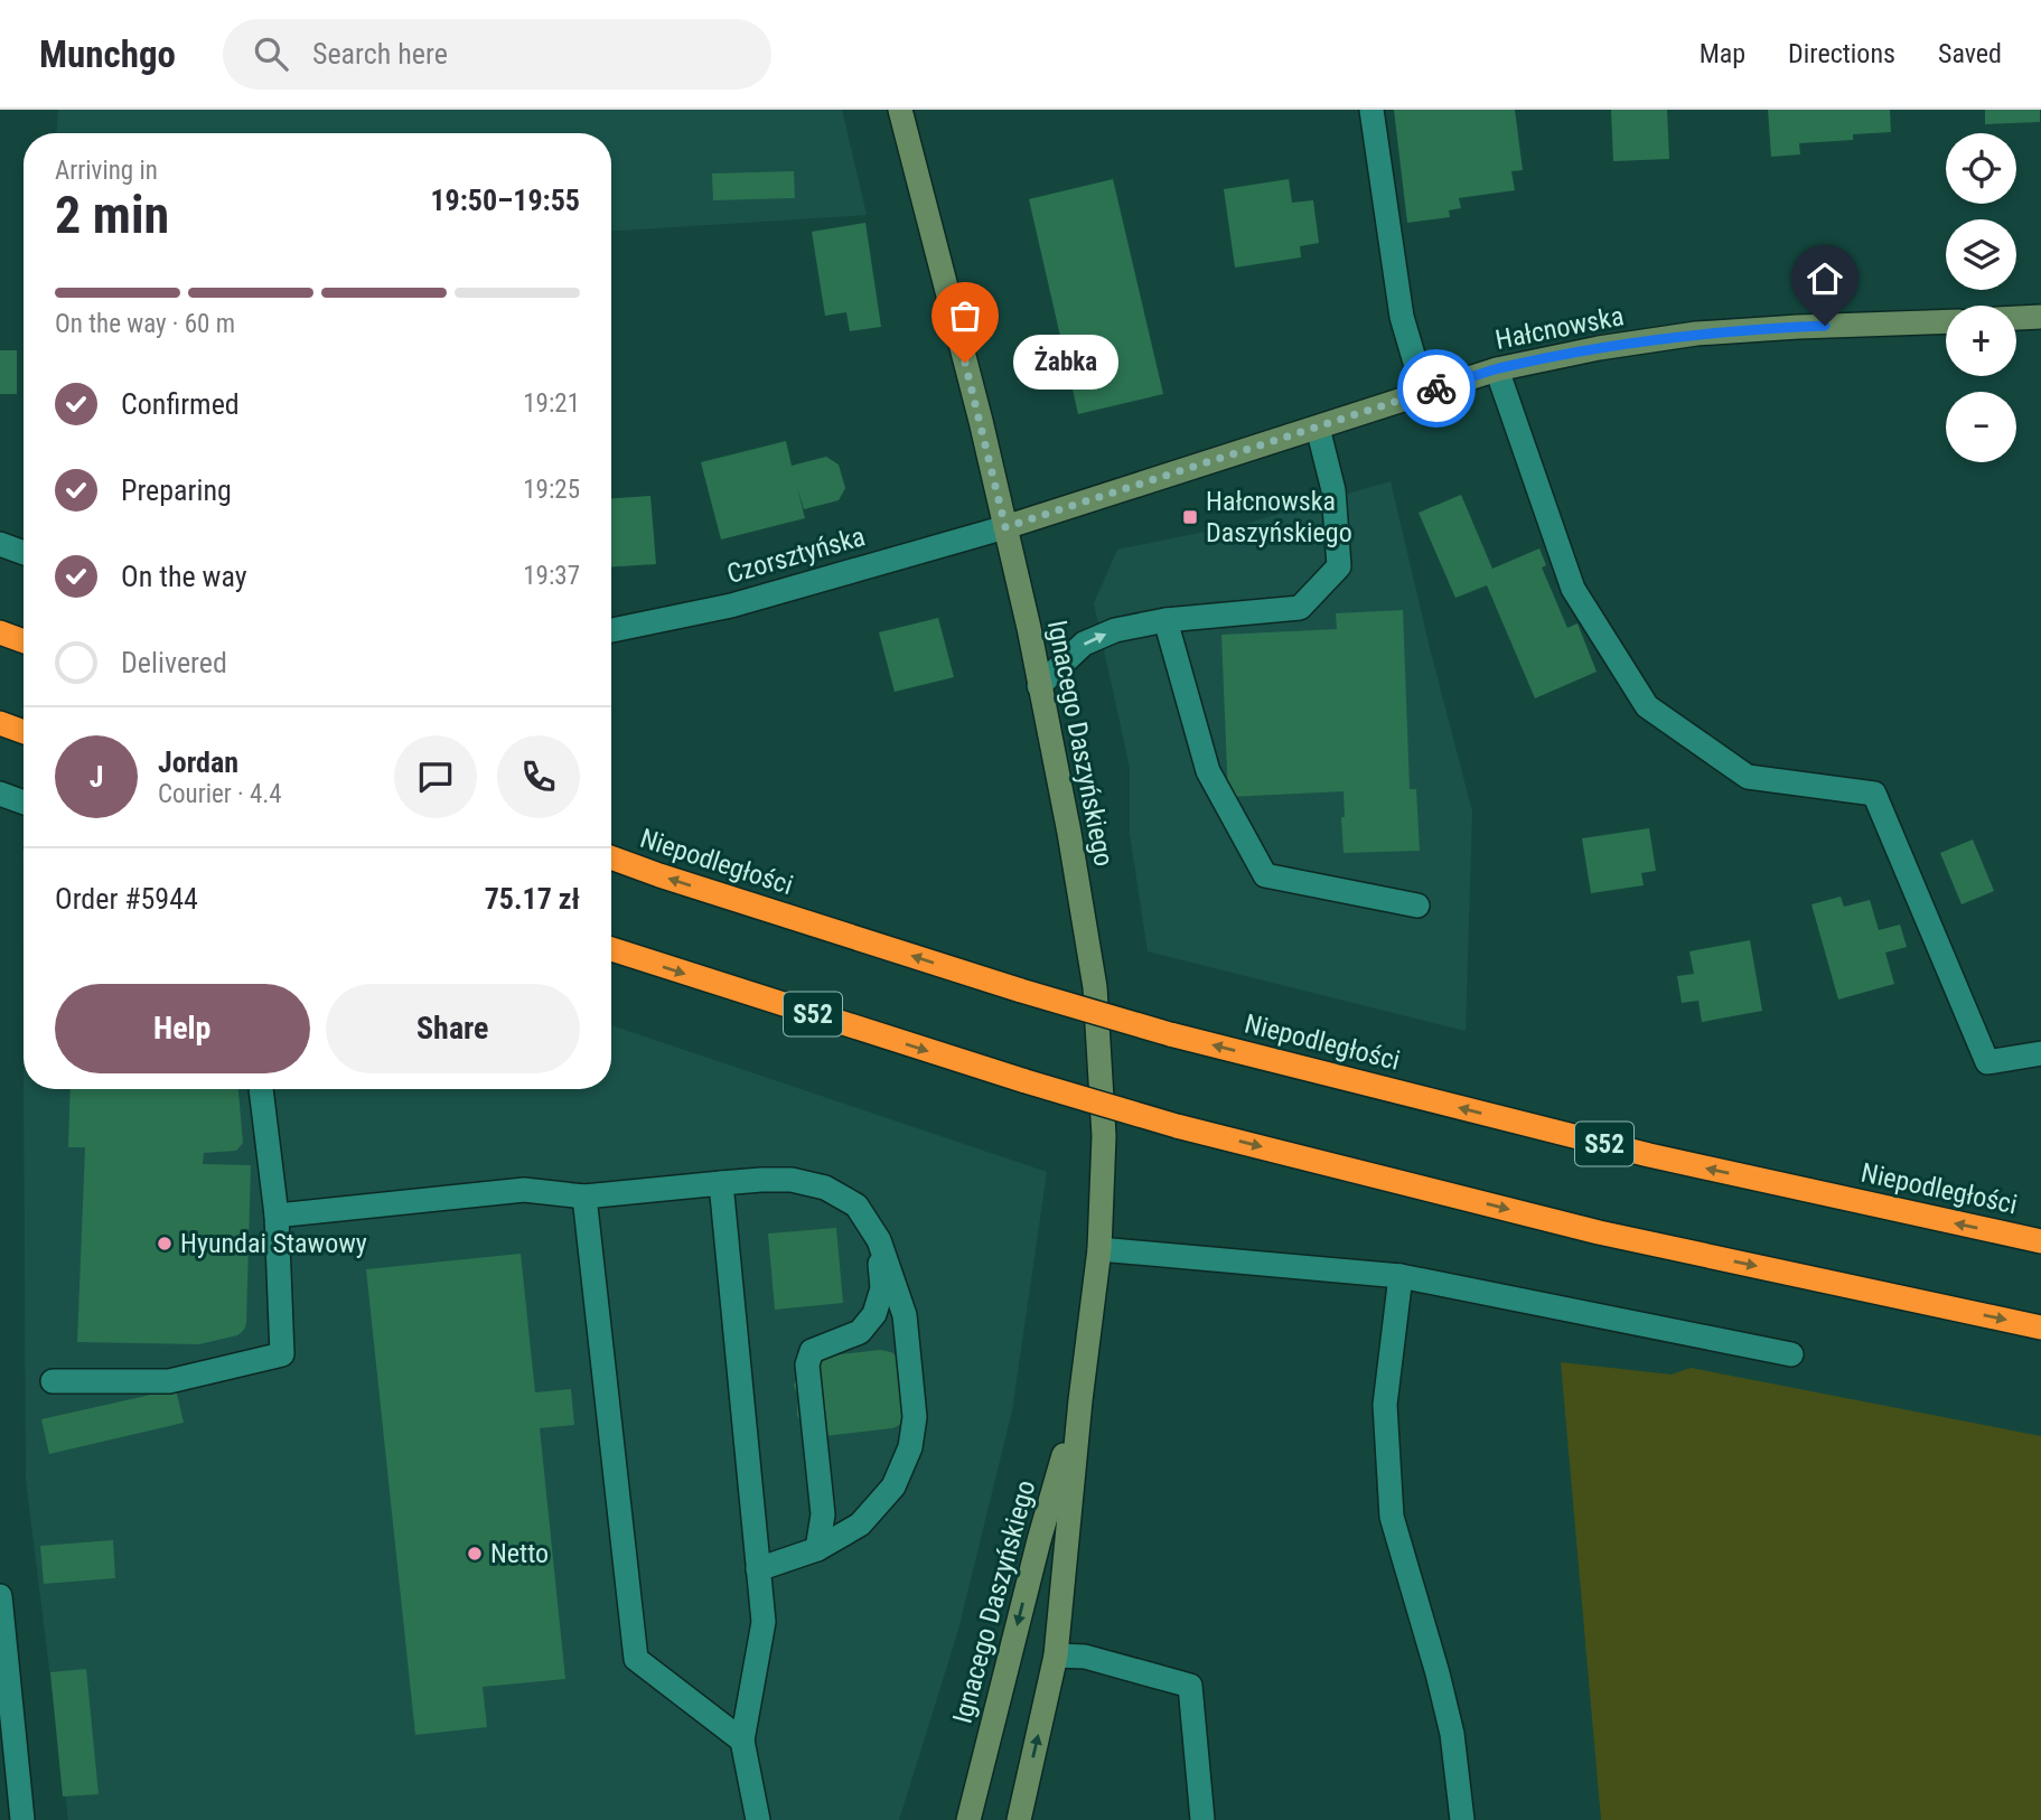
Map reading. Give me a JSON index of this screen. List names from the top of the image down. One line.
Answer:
{"streets":{"highway":["Niepodległości","S52"],"street":["Hałcnowska","Czorsztyńska","Ignacego Daszyńskiego"]},"crossings":[["Hałcnowska","Czorsztyńska"],["Hałcnowska","Ignacego Daszyńskiego"],["Czorsztyńska","Ignacego Daszyńskiego"]],"places":{"other":["Żabka","Hyundai Stawowy","Netto"],"transit":["Hałcnowska Daszyńskiego"]},"page":{"header":"Munchgo","search":"Search here","nav":["Map","Directions","Saved"],"map_buttons":["+","−"],"heading":["2 min","Arriving in","19:50–19:55"],"panel":["Jordan","Courier · 4.4","Order #5944","75.17 zł"],"bar":"On the way · 60 m","bubble":"Żabka","list":[["Confirmed","19:21"],["Preparing","19:25"],["On the way","19:37"],"Delivered"],"round":"J","buttons":["Help","Share"]}}
